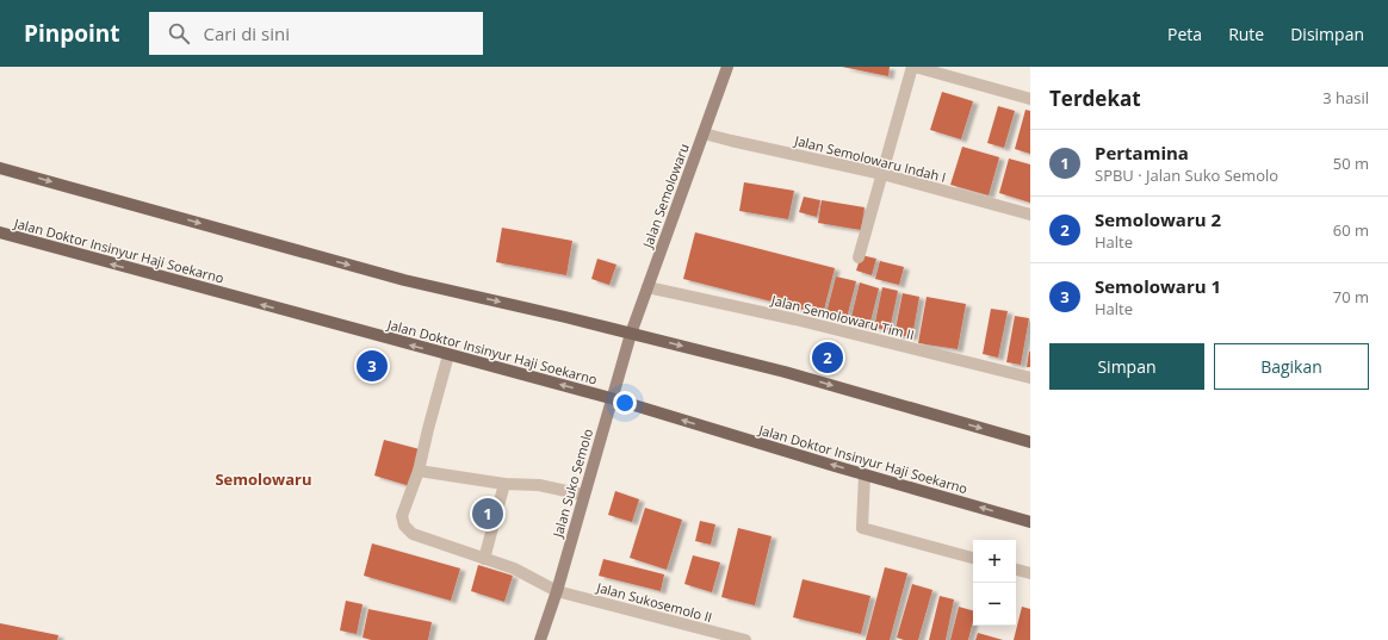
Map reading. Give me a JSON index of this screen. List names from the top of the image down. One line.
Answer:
{"streets":{"main road":["Jalan Semolowaru","Jalan Doktor Insinyur Haji Soekarno","Jalan Suko Semolo"],"street":["Jalan Semolowaru Indah I","Jalan Semolowaru Tim II","Jalan Sukosemolo II"]},"crossings":[["Jalan Semolowaru Indah I","Jalan Semolowaru"],["Jalan Semolowaru","Jalan Semolowaru Tim II"],["Jalan Semolowaru","Jalan Suko Semolo"],["Jalan Doktor Insinyur Haji Soekarno","Jalan Suko Semolo"],["Jalan Doktor Insinyur Haji Soekarno","Jalan Sukosemolo II"],["Jalan Suko Semolo","Jalan Sukosemolo II"]],"districts":["Semolowaru"],"page":{"header":"Pinpoint","search":"Cari di sini","nav":["Peta","Rute","Disimpan"],"heading":["Terdekat","3 hasil"],"list":[{"mark":"1","name":"Pertamina","note":"SPBU · Jalan Suko Semolo","value":"50 m"},{"mark":"2","name":"Semolowaru 2","note":"Halte","value":"60 m"},{"mark":"3","name":"Semolowaru 1","note":"Halte","value":"70 m"}],"buttons":["Simpan","Bagikan"],"pins":["2","3","1"],"map_buttons":["+","−"]}}
